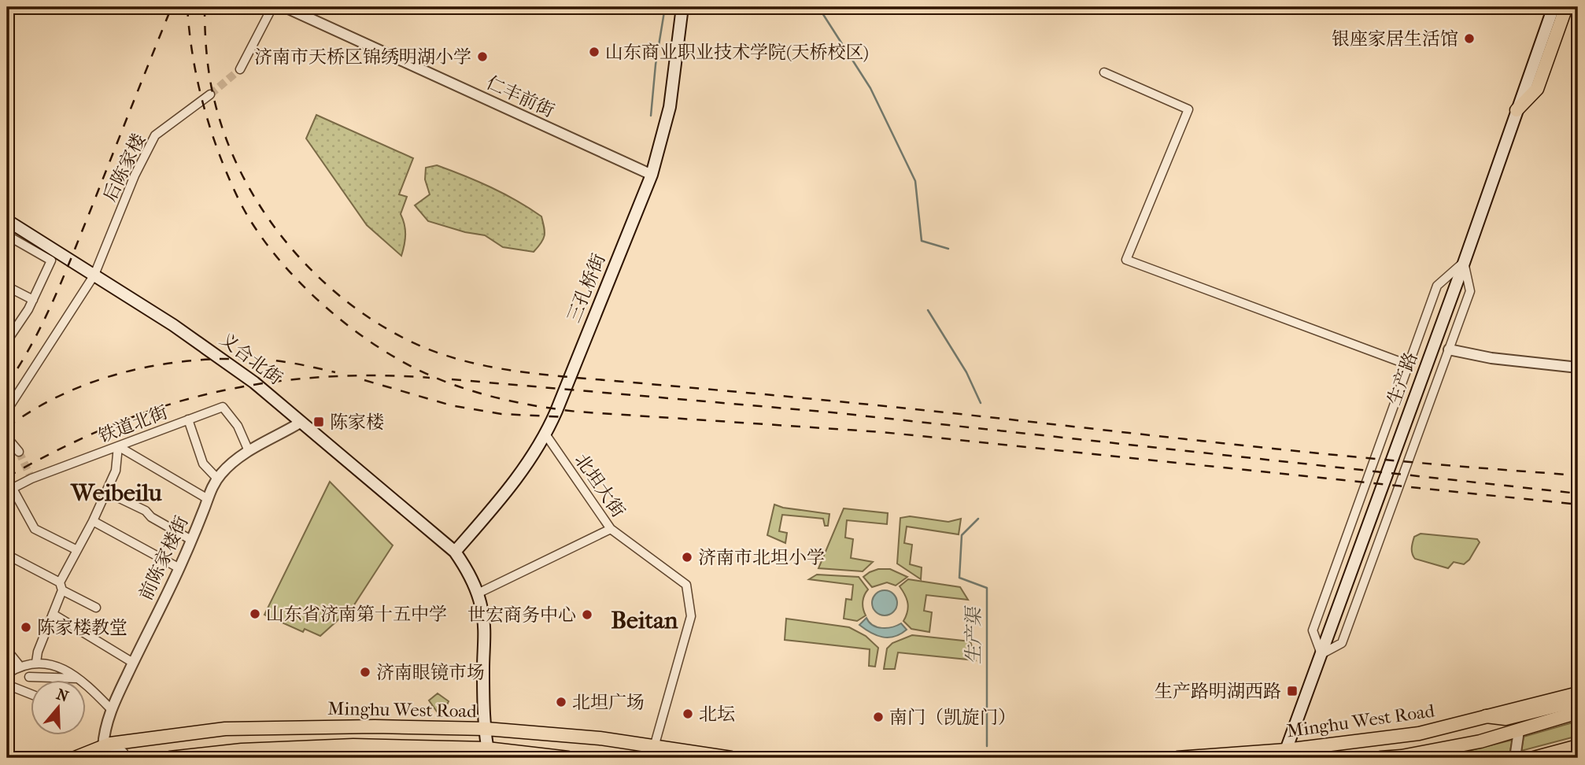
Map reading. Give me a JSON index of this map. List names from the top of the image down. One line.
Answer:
{"streets":{"main road":["三孔桥街","义合北街","生产路","Minghu West Road"],"street":["仁丰前街","后陈家楼","铁道北街","北坦大街","前陈家楼街"]},"crossings":[["仁丰前街","三孔桥街"],["后陈家楼","义合北街"],["三孔桥街","义合北街"],["三孔桥街","北坦大街"],["义合北街","前陈家楼街"],["义合北街","Minghu West Road"],["生产路","Minghu West Road"],["铁道北街","前陈家楼街"],["北坦大街","Minghu West Road"],["前陈家楼街","Minghu West Road"]],"districts":["Weibeilu","Beitan"],"water":["生产渠"],"places":{"other":["银座家居生活馆","山东商业职业技术学院(天桥校区)","济南市天桥区锦绣明湖小学","济南市北坦小学","山东省济南第十五中学","世宏商务中心","陈家楼教堂","济南眼镜市场","北坦广场","北坛","南门（凯旋门）"],"transit":["陈家楼","生产路明湖西路"]},"north":"top"}
